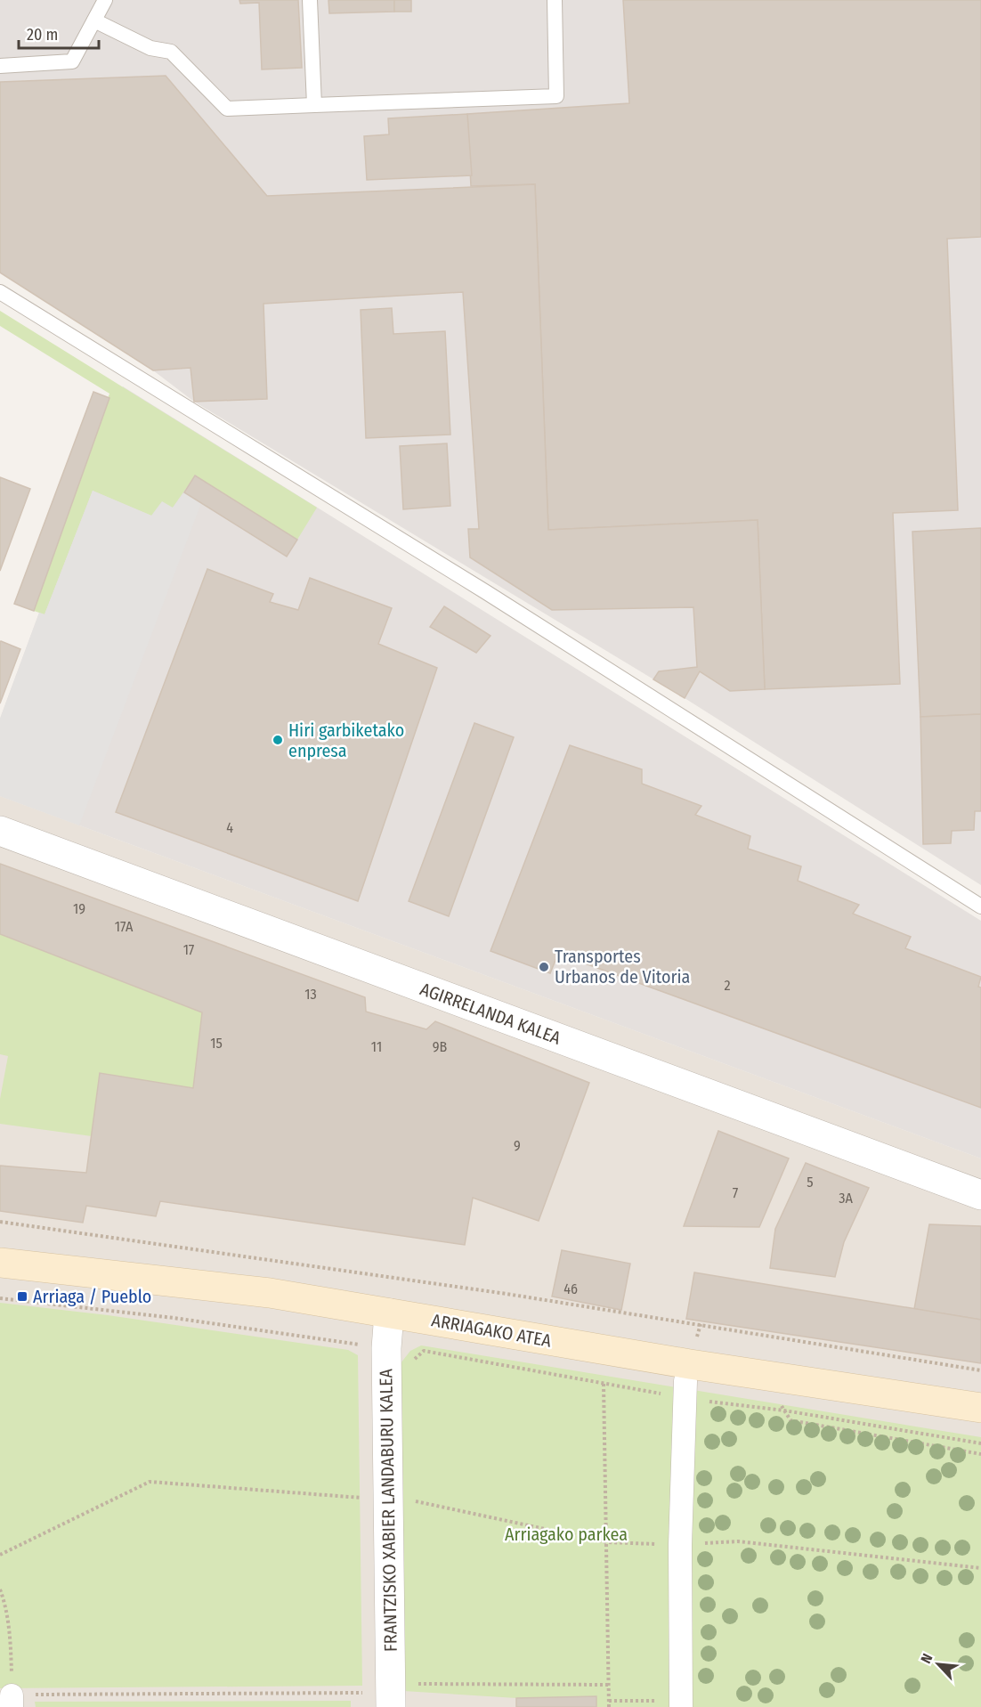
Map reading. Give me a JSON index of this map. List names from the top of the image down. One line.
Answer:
{"streets":{"main road":["ARRIAGAKO ATEA"],"street":["AGIRRELANDA KALEA","FRANTZISKO XABIER LANDABURU KALEA"]},"crossings":[["ARRIAGAKO ATEA","FRANTZISKO XABIER LANDABURU KALEA"]],"parks":["Arriagako parkea"],"places":{"other":["Hiri garbiketako enpresa","Transportes Urbanos de Vitoria"],"transit":["Arriaga / Pueblo"]},"house_numbers":["4","19","17A","17","2","13","15","11","9B","9","5","7","3A","46"],"scale_bar":"20 m","north":"top left"}
